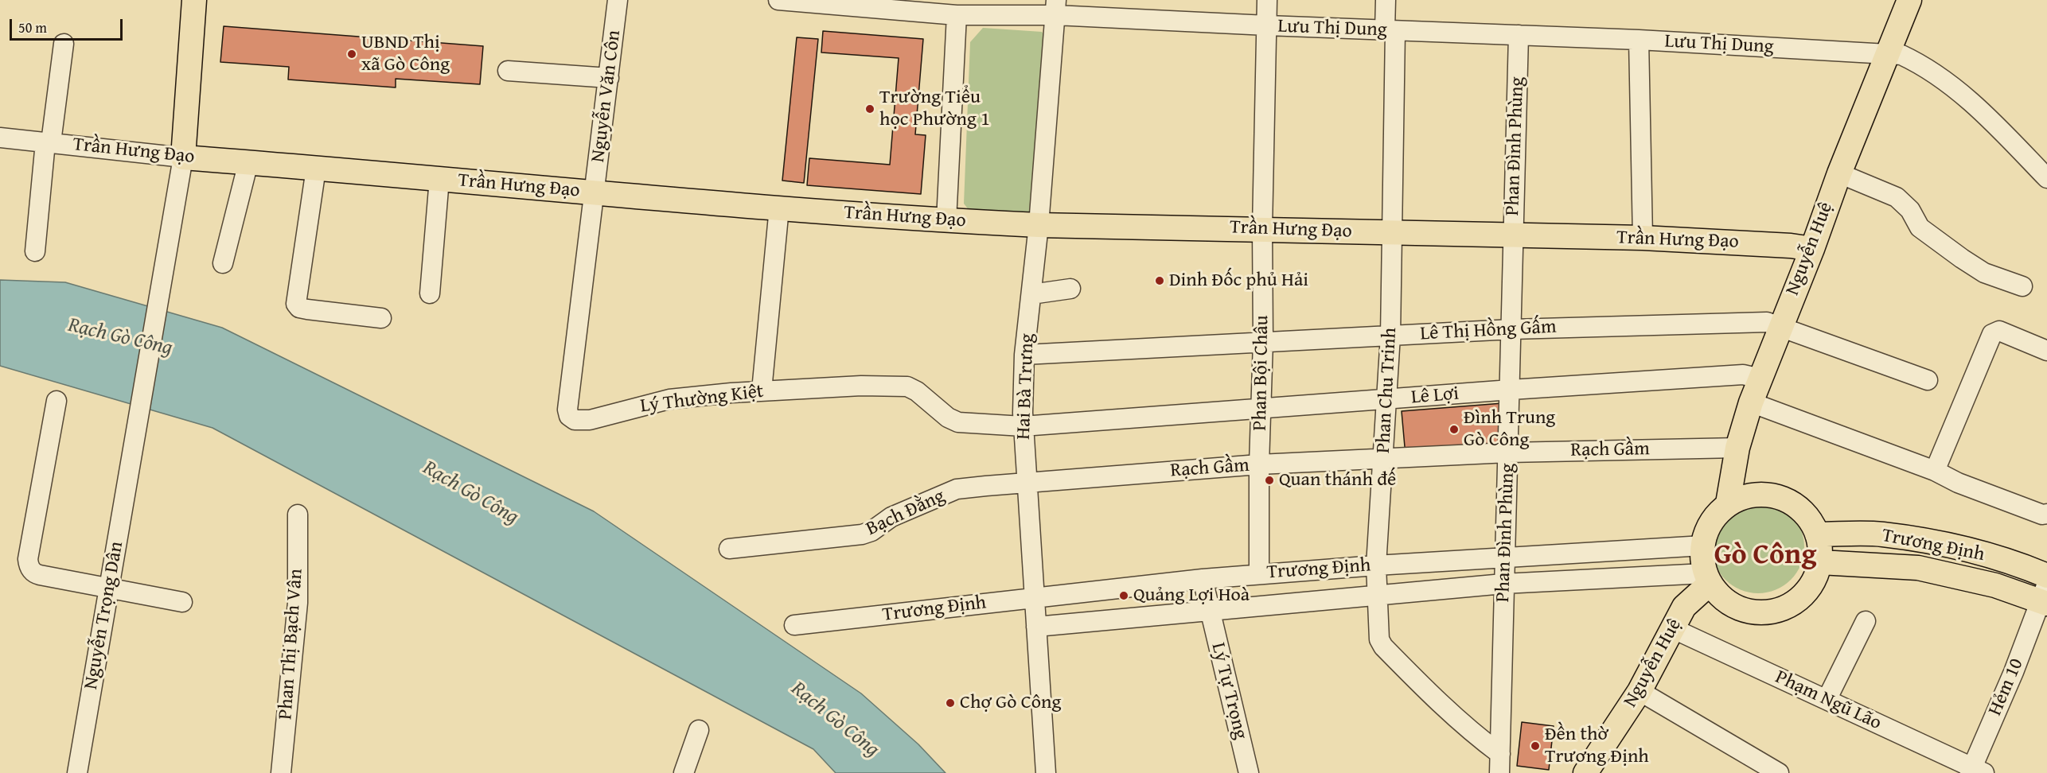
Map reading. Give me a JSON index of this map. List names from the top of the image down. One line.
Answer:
{"streets":{"main road":["Trần Hưng Đạo","Nguyễn Huệ","Trương Định"],"street":["Lưu Thị Dung","Nguyễn Văn Côn","Phan Đình Phùng","Lê Thị Hồng Gấm","Phan Bội Châu","Hai Bà Trưng","Phan Chu Trinh","Lê Lợi","Lý Thường Kiệt","Rạch Gầm","Bạch Đằng","Nguyễn Trọng Dân","Phan Thị Bạch Vân","Hẻm 10","Lý Tự Trọng","Phạm Ngũ Lão"]},"crossings":[["Lưu Thị Dung","Phan Đình Phùng"],["Lưu Thị Dung","Nguyễn Huệ"],["Lưu Thị Dung","Phan Bội Châu"],["Lưu Thị Dung","Hai Bà Trưng"],["Lưu Thị Dung","Phan Chu Trinh"],["Nguyễn Văn Côn","Trần Hưng Đạo"],["Nguyễn Văn Côn","Lý Thường Kiệt"],["Phan Đình Phùng","Trần Hưng Đạo"],["Phan Đình Phùng","Lê Thị Hồng Gấm"],["Phan Đình Phùng","Phan Chu Trinh"],["Phan Đình Phùng","Lê Lợi"],["Phan Đình Phùng","Rạch Gầm"],["Phan Đình Phùng","Trương Định"],["Trần Hưng Đạo","Nguyễn Huệ"],["Trần Hưng Đạo","Phan Bội Châu"],["Trần Hưng Đạo","Hai Bà Trưng"],["Trần Hưng Đạo","Phan Chu Trinh"],["Trần Hưng Đạo","Lý Thường Kiệt"],["Trần Hưng Đạo","Nguyễn Trọng Dân"],["Nguyễn Huệ","Lê Thị Hồng Gấm"],["Nguyễn Huệ","Lê Lợi"],["Nguyễn Huệ","Rạch Gầm"],["Nguyễn Huệ","Trương Định"],["Nguyễn Huệ","Phạm Ngũ Lão"],["Lê Thị Hồng Gấm","Phan Bội Châu"],["Lê Thị Hồng Gấm","Hai Bà Trưng"],["Lê Thị Hồng Gấm","Phan Chu Trinh"],["Phan Bội Châu","Lê Lợi"],["Phan Bội Châu","Rạch Gầm"],["Phan Bội Châu","Trương Định"],["Hai Bà Trưng","Lê Lợi"],["Hai Bà Trưng","Lý Thường Kiệt"],["Hai Bà Trưng","Rạch Gầm"],["Hai Bà Trưng","Bạch Đằng"],["Hai Bà Trưng","Trương Định"],["Phan Chu Trinh","Lê Lợi"],["Phan Chu Trinh","Rạch Gầm"],["Phan Chu Trinh","Trương Định"],["Lê Lợi","Lý Thường Kiệt"],["Rạch Gầm","Bạch Đằng"],["Trương Định","Hẻm 10"],["Trương Định","Lý Tự Trọng"],["Hẻm 10","Phạm Ngũ Lão"]],"districts":["Gò Công"],"water":["Rạch Gò Công"],"places":["UBND Thị xã Gò Công","Trường Tiểu học Phường 1","Dinh Đốc phủ Hải","Đình Trung Gò Công","Quan thánh đế","Quảng Lợi Hoà","Chợ Gò Công","Đền thờ Trương Định"],"scale_bar":"50 m"}
